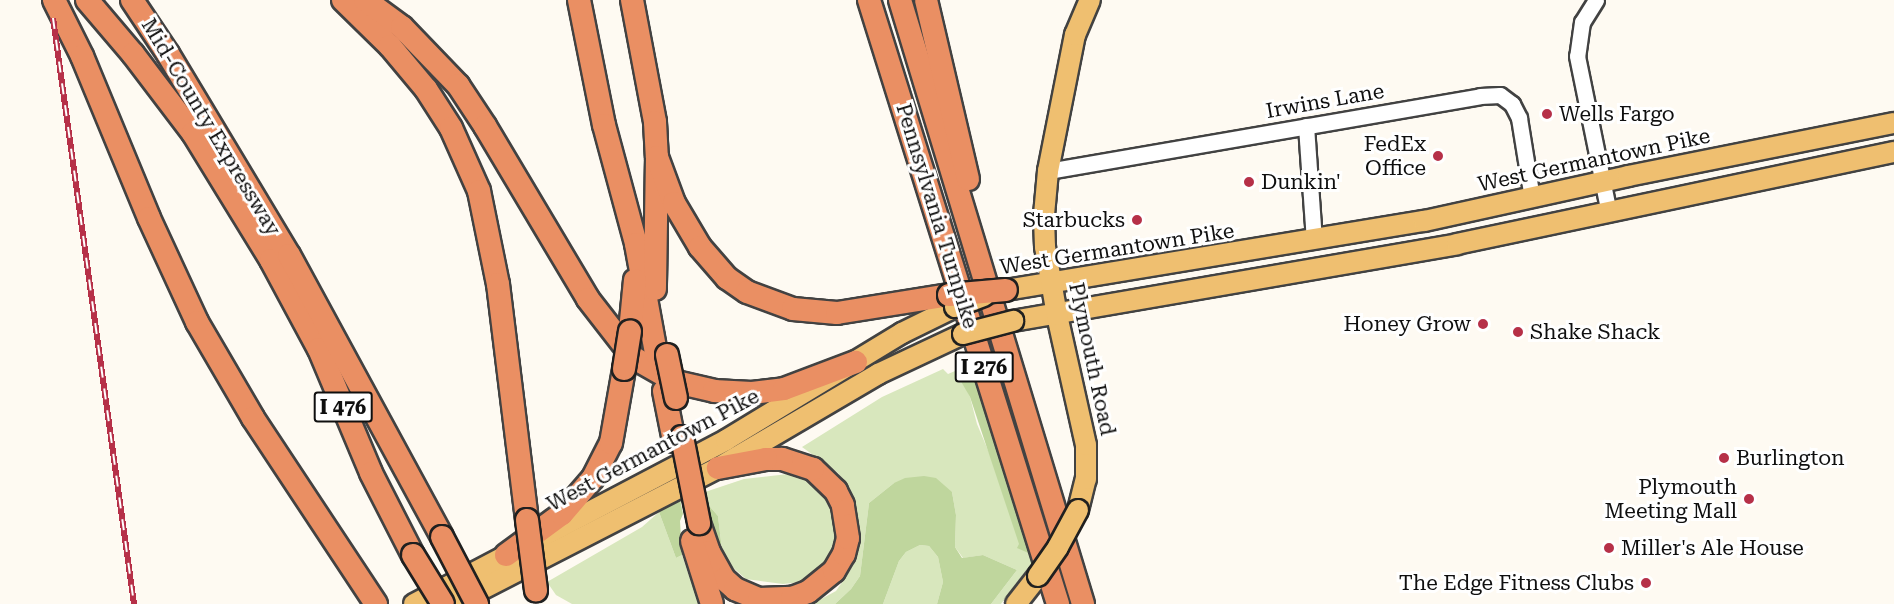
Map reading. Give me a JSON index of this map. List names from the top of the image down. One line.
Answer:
{"streets":{"highway":["Mid-County Expressway","Pennsylvania Turnpike","I 276","I 476"],"main road":["West Germantown Pike","Plymouth Road"],"street":["Irwins Lane"]},"crossings":[["Irwins Lane","West Germantown Pike"],["Irwins Lane","Plymouth Road"],["Mid-County Expressway","I 476"],["West Germantown Pike","Plymouth Road"]],"places":["Wells Fargo","FedEx Office","Dunkin'","Starbucks","Honey Grow","Shake Shack","Burlington","Plymouth Meeting Mall","Miller's Ale House","The Edge Fitness Clubs"]}
